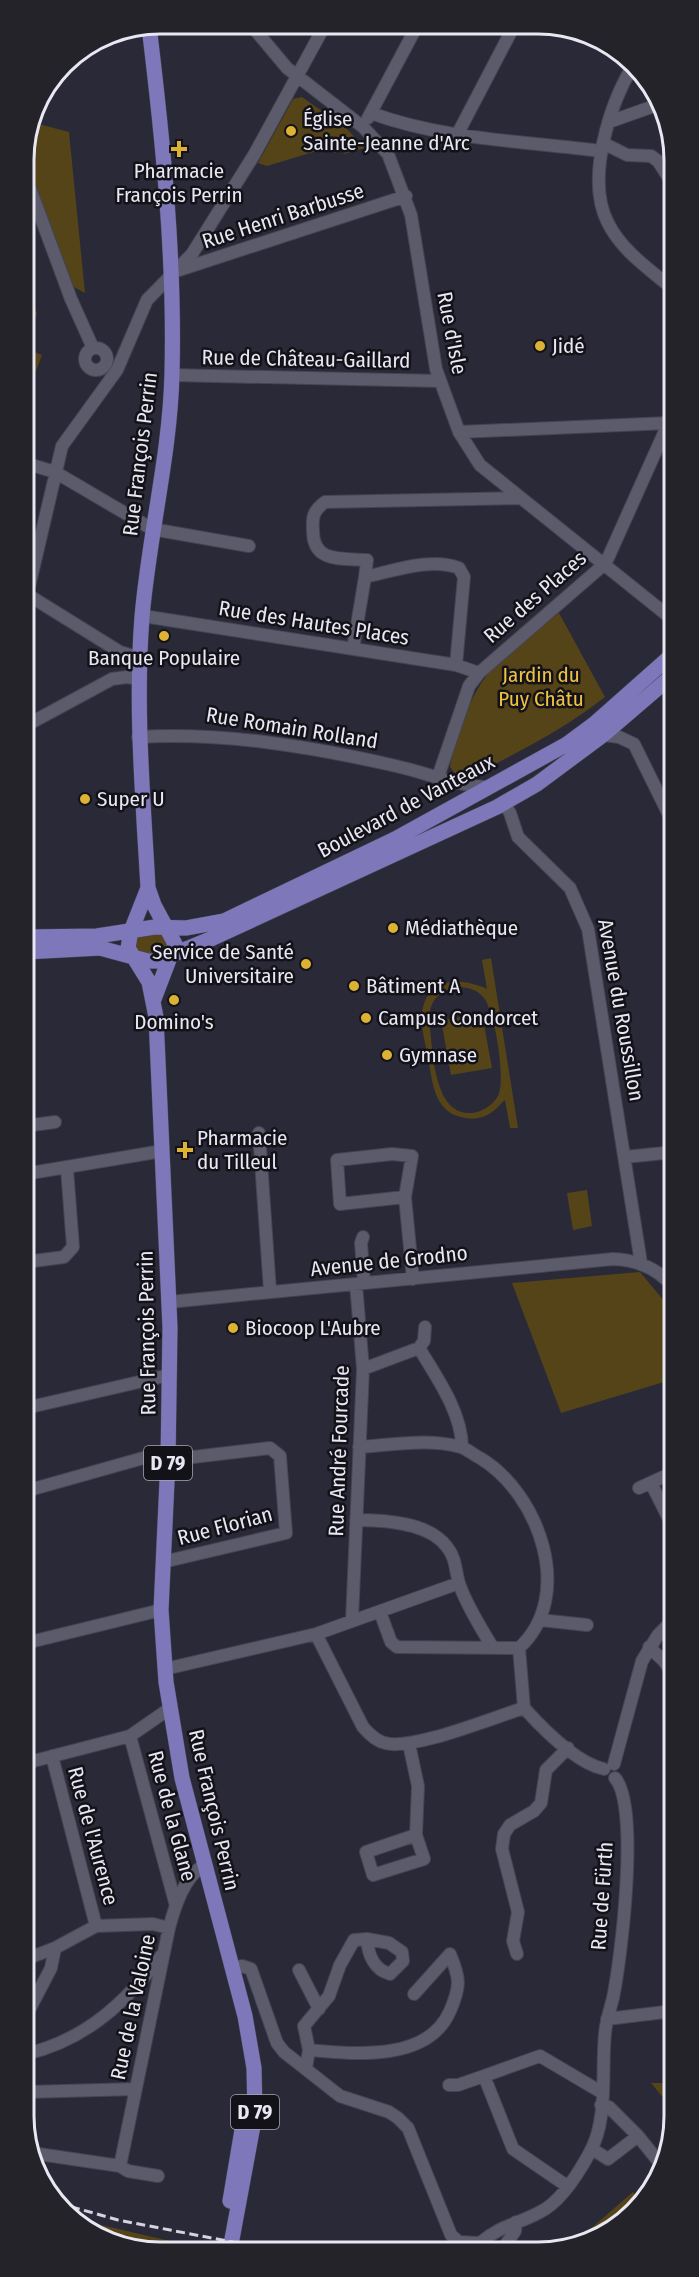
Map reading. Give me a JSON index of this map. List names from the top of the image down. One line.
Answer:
{"streets":{"main road":["Rue François Perrin","Boulevard de Vanteaux","D 79"],"street":["Rue Henri Barbusse","Rue d'Isle","Rue de Château-Gaillard","Rue des Places","Rue des Hautes Places","Rue Romain Rolland","Avenue du Roussillon","Avenue de Grodno","Rue André Fourcade","Rue Florian","Rue de la Glane","Rue de l'Aurence","Rue de Fürth","Rue de la Valoine"]},"crossings":[["Rue Henri Barbusse","Rue d'Isle"],["Rue Henri Barbusse","Rue François Perrin"],["Rue d'Isle","Rue de Château-Gaillard"],["Rue d'Isle","Rue des Places"],["Rue de Château-Gaillard","Rue François Perrin"],["Rue François Perrin","Rue des Hautes Places"],["Rue François Perrin","Rue Romain Rolland"],["Rue François Perrin","Boulevard de Vanteaux"],["Rue François Perrin","Avenue de Grodno"],["Rue François Perrin","Rue Florian"],["Rue François Perrin","Rue de Fürth"],["Rue François Perrin","Rue de la Valoine"],["Rue des Places","Rue des Hautes Places"],["Rue des Places","Rue Romain Rolland"],["Rue Romain Rolland","Boulevard de Vanteaux"],["Rue Romain Rolland","Avenue du Roussillon"],["Boulevard de Vanteaux","Avenue du Roussillon"],["Avenue du Roussillon","Avenue de Grodno"],["Avenue de Grodno","Rue André Fourcade"],["Rue de la Glane","Rue de la Valoine"]],"parks":["Jardin du Puy Châtu"],"places":{"other":["Église Sainte-Jeanne d'Arc","Jidé","Banque Populaire","Super U","Médiathèque","Service de Santé Universitaire","Bâtiment A","Domino's","Campus Condorcet","Gymnase","Biocoop L'Aubre"],"health":["Pharmacie François Perrin","Pharmacie du Tilleul"]}}
